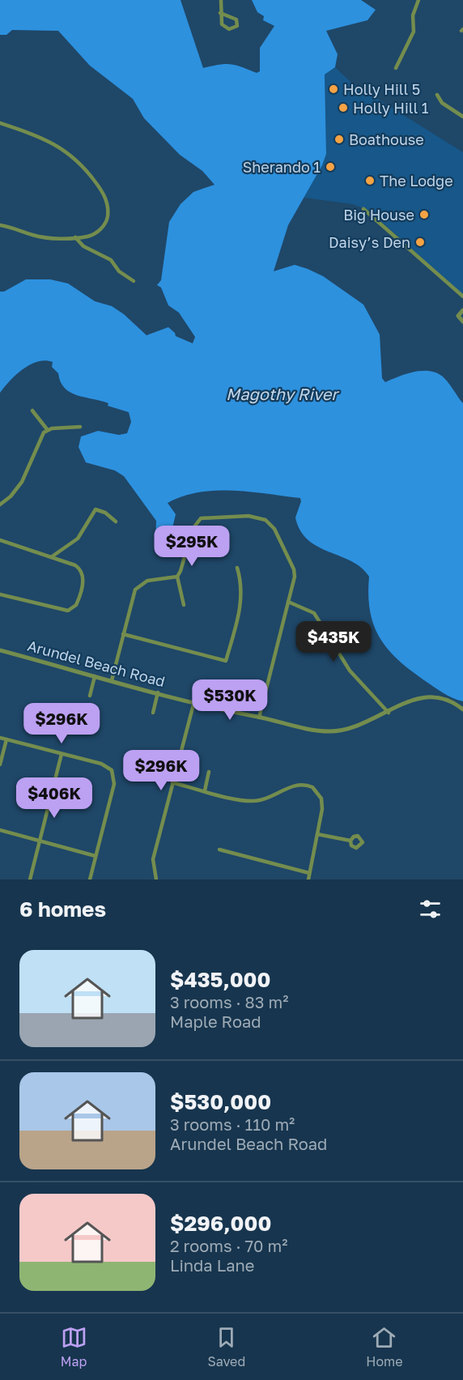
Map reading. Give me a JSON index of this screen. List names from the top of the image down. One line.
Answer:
{"streets":{"street":["Arundel Beach Road"]},"water":["Magothy River"],"places":["Holly Hill 5","Holly Hill 1","Boathouse","Sherando 1","The Lodge","Big House","Daisy’s Den"],"page":{"price":["$295K","$435K","$530K","$296K","$296K","$406K"],"heading":"6 homes","list":[{"name":"$435,000","note":"3 rooms · 83 m² · Maple Road"},{"name":"$530,000","note":"3 rooms · 110 m² · Arundel Beach Road"},{"name":"$296,000","note":"2 rooms · 70 m² · Linda Lane"}],"tabs":["Map","Saved","Home"]}}
